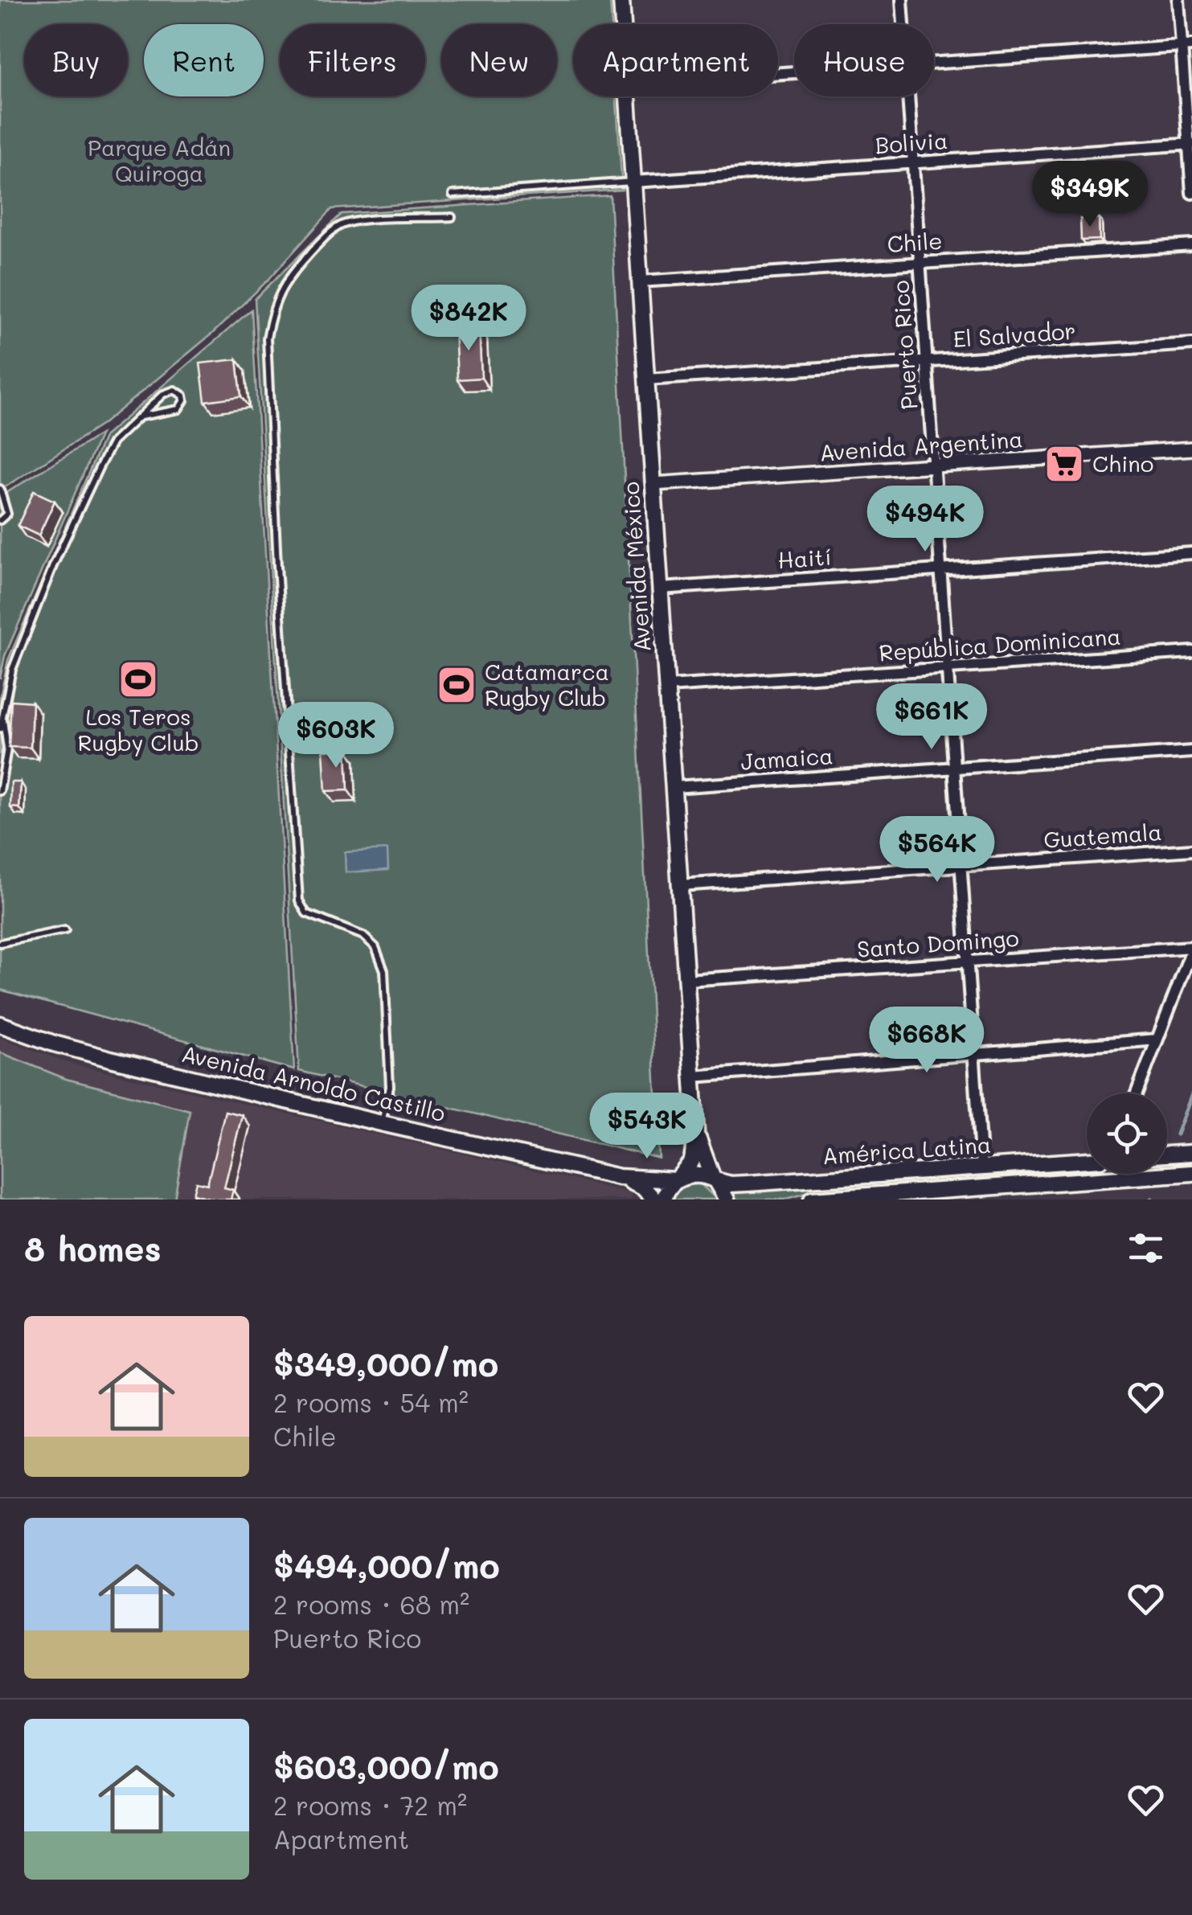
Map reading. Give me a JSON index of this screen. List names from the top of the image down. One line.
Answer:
{"streets":{"main road":["Avenida México","Avenida Arnoldo Castillo","América Latina"],"street":["Bolivia","Chile","El Salvador","Puerto Rico","Avenida Argentina","Haití","República Dominicana","Jamaica","Guatemala","Santo Domingo"]},"crossings":[["Bolivia","Puerto Rico"],["Bolivia","Avenida México"],["Chile","Puerto Rico"],["Chile","Avenida México"],["El Salvador","Puerto Rico"],["El Salvador","Avenida México"],["Puerto Rico","Avenida Argentina"],["Puerto Rico","Haití"],["Puerto Rico","República Dominicana"],["Puerto Rico","Jamaica"],["Puerto Rico","Guatemala"],["Puerto Rico","Santo Domingo"],["Puerto Rico","América Latina"],["Avenida Argentina","Avenida México"],["Haití","Avenida México"],["Avenida México","República Dominicana"],["Avenida México","Jamaica"],["Avenida México","Guatemala"],["Avenida México","Santo Domingo"],["Avenida México","Avenida Arnoldo Castillo"],["Avenida México","América Latina"],["Avenida Arnoldo Castillo","América Latina"]],"parks":["Parque Adán Quiroga"],"places":{"supermarket":["Chino"],"sports":["Los Teros Rugby Club","Catamarca Rugby Club"]},"page":{"chip":["Buy","Rent","Filters","New","Apartment","House"],"price":["$349K","$842K","$494K","$661K","$603K","$564K","$668K","$543K"],"heading":"8 homes","list":[{"name":"$349,000/mo","note":"2 rooms · 54 m² · Chile"},{"name":"$494,000/mo","note":"2 rooms · 68 m² · Puerto Rico"},{"name":"$603,000/mo","note":"2 rooms · 72 m² · Apartment"}]}}
